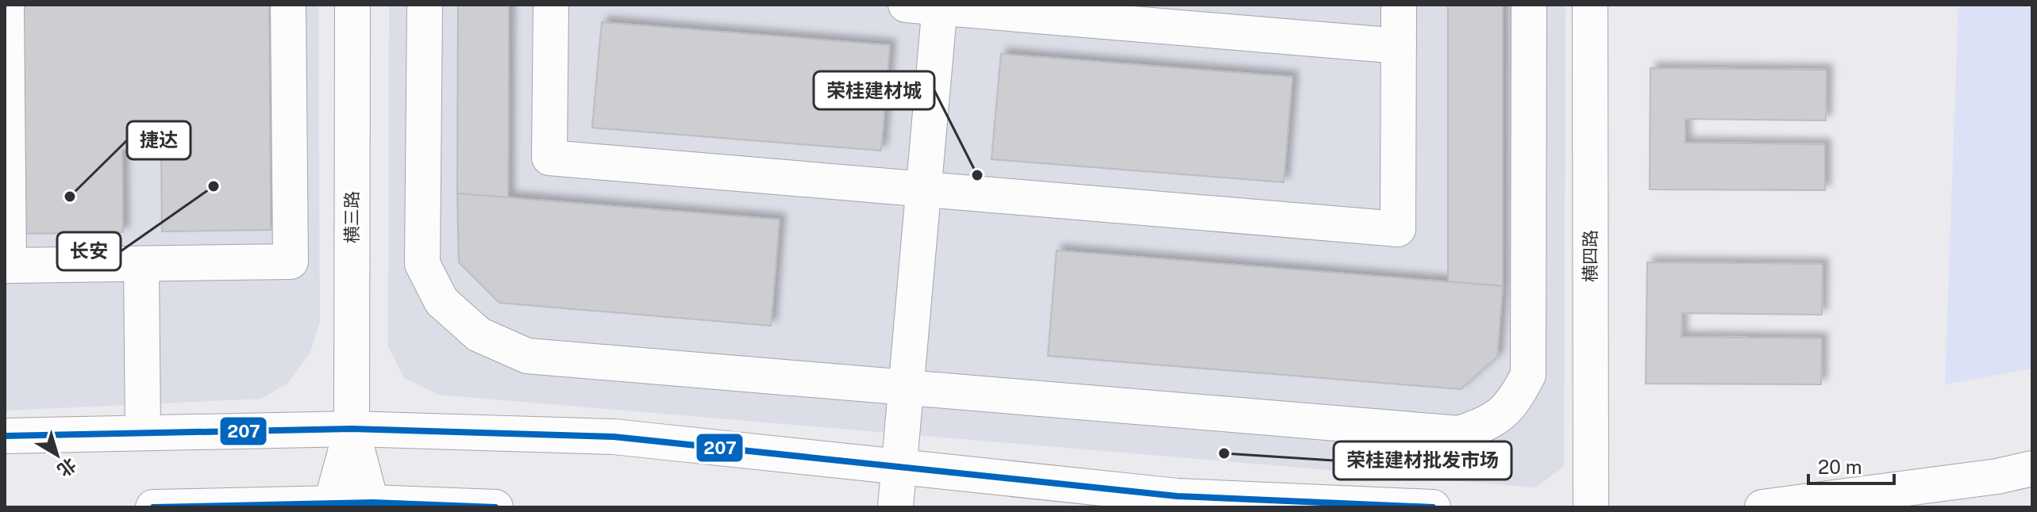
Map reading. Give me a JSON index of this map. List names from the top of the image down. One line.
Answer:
{"streets":{"main road":["横三路","横四路"]},"places":["荣桂建材城","长安","捷达","荣桂建材批发市场"],"lines":["transit line 207"],"scale_bar":"20 m","north":"bottom right"}
